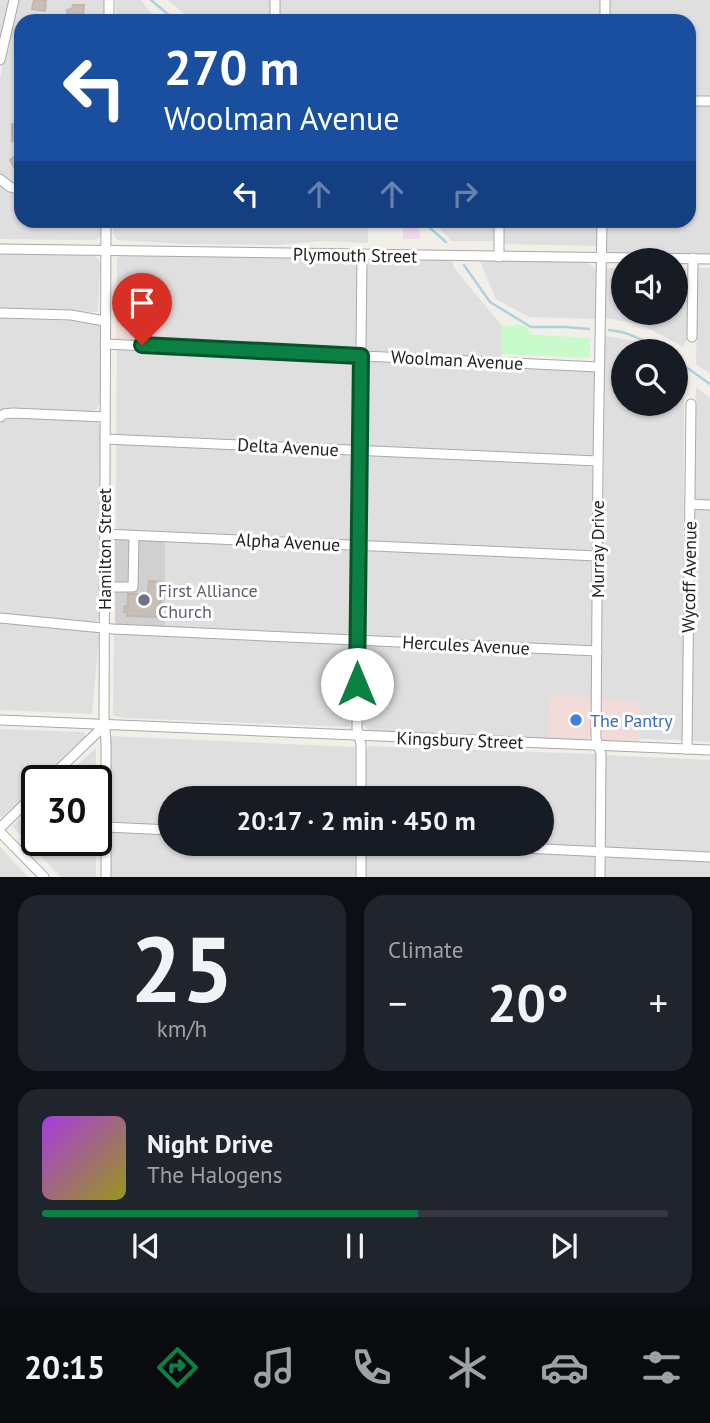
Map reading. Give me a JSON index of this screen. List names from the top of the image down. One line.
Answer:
{"streets":{"street":["Plymouth Street","Woolman Avenue","Delta Avenue","Alpha Avenue","Hamilton Street","Murray Drive","Wycoff Avenue","Hercules Avenue","Kingsbury Street"]},"crossings":[["Plymouth Street","Hamilton Street"],["Plymouth Street","Murray Drive"],["Woolman Avenue","Hamilton Street"],["Woolman Avenue","Murray Drive"],["Delta Avenue","Hamilton Street"],["Delta Avenue","Murray Drive"],["Alpha Avenue","Hamilton Street"],["Alpha Avenue","Murray Drive"],["Hamilton Street","Hercules Avenue"],["Hamilton Street","Kingsbury Street"],["Murray Drive","Hercules Avenue"],["Murray Drive","Kingsbury Street"],["Wycoff Avenue","Kingsbury Street"]],"places":["First Alliance Church","The Pantry"],"page":{"turn":["270 m","Woolman Avenue"],"limit":"30","trip":"20:17 · 2 min · 450 m","tile":[["25","km/h"],"Climate"],"heat":["−","20°","+"],"song":["Night Drive","The Halogens"],"tabs":"20:15"}}
